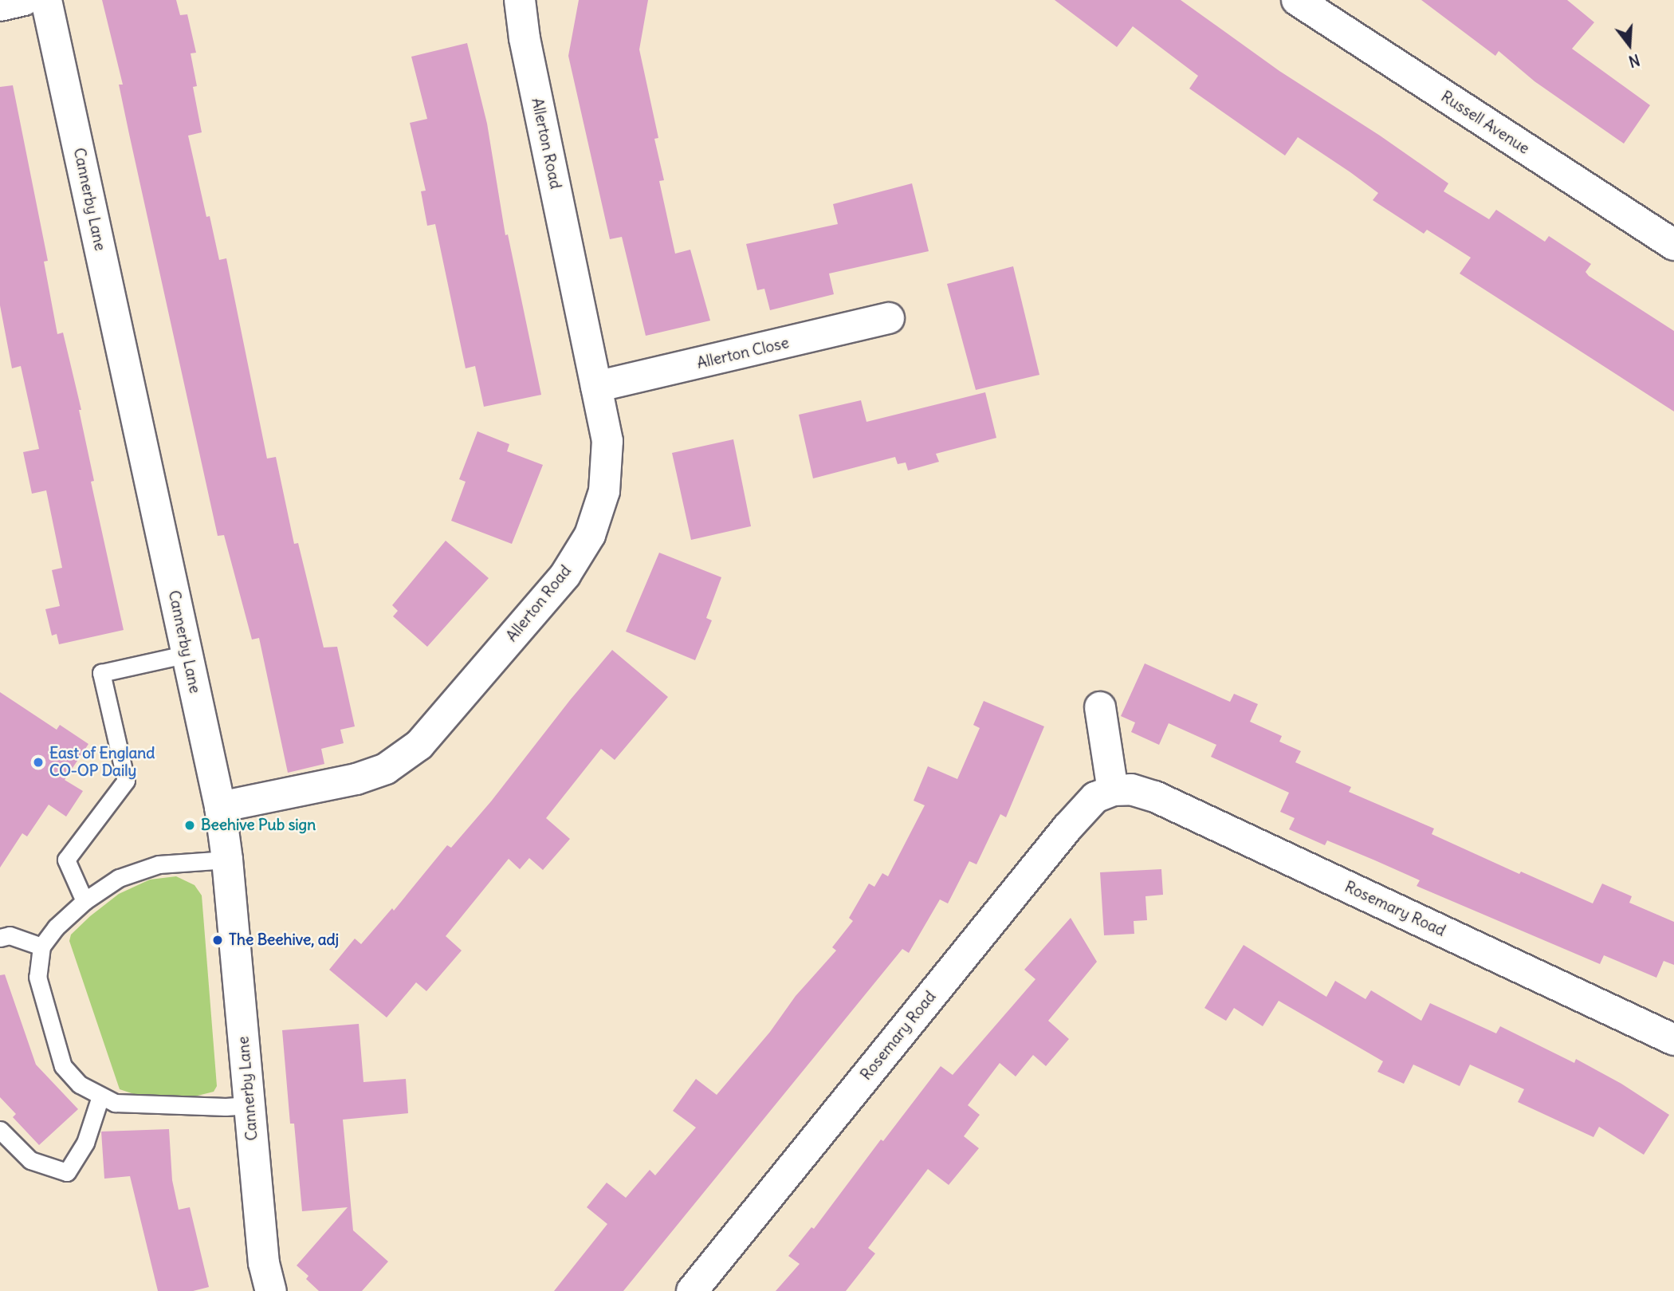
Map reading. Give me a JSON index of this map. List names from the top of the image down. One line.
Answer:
{"streets":{"street":["Russell Avenue","Allerton Road","Cannerby Lane","Allerton Close","Rosemary Road"]},"crossings":[["Allerton Road","Cannerby Lane"],["Allerton Road","Allerton Close"]],"places":["East of England CO-OP Daily","Beehive Pub sign","The Beehive, adj"],"north":"bottom"}
